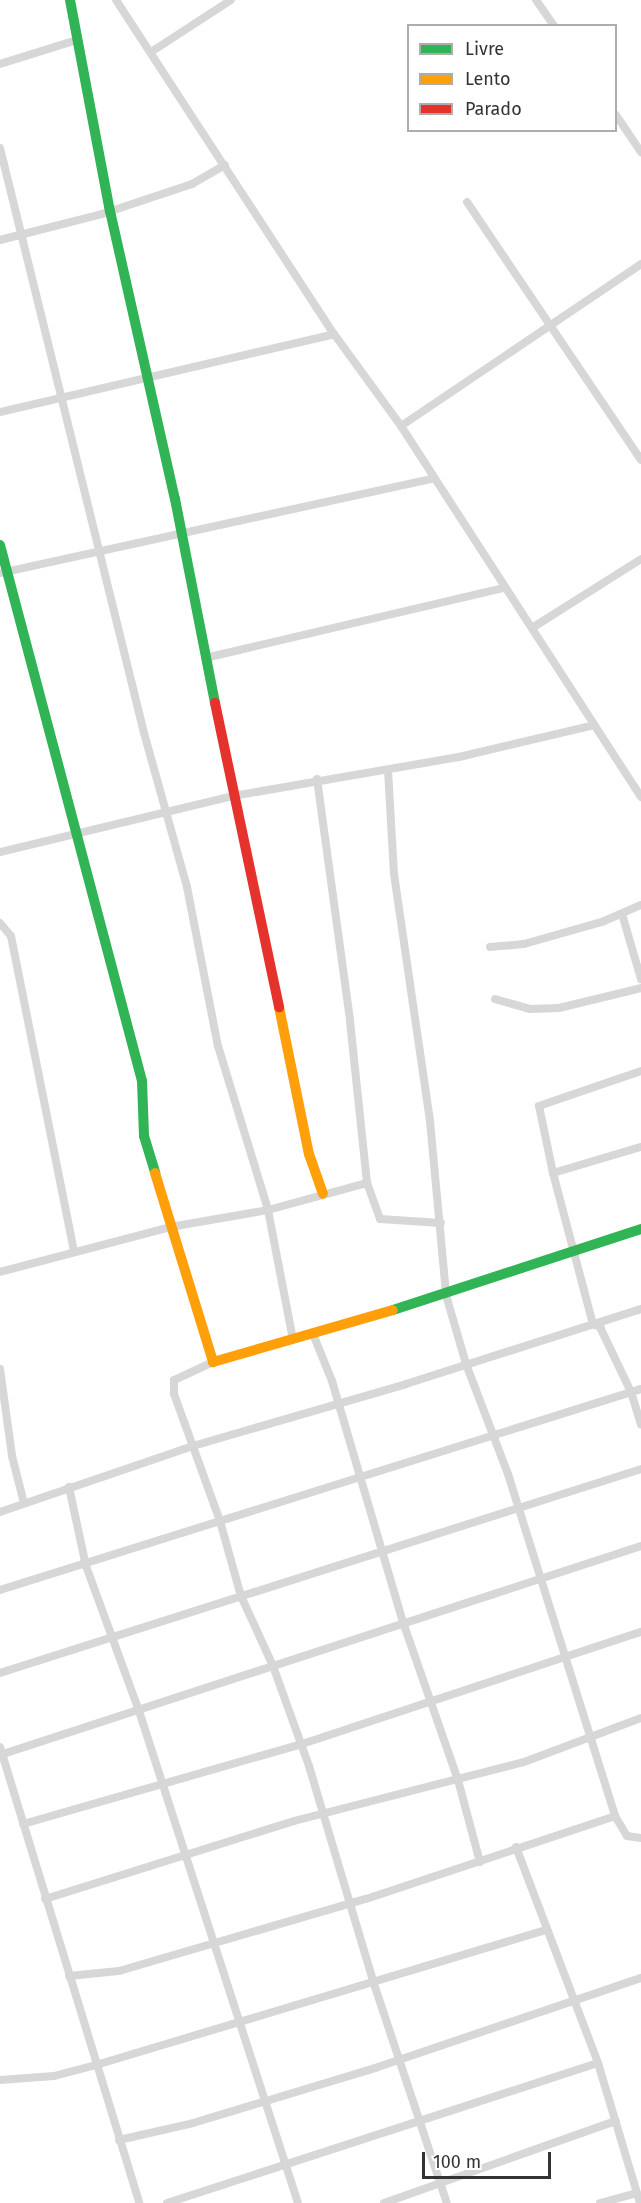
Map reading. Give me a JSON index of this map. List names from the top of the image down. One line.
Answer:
{"legend":["Livre","Lento","Parado"],"scale_bar":"100 m"}
